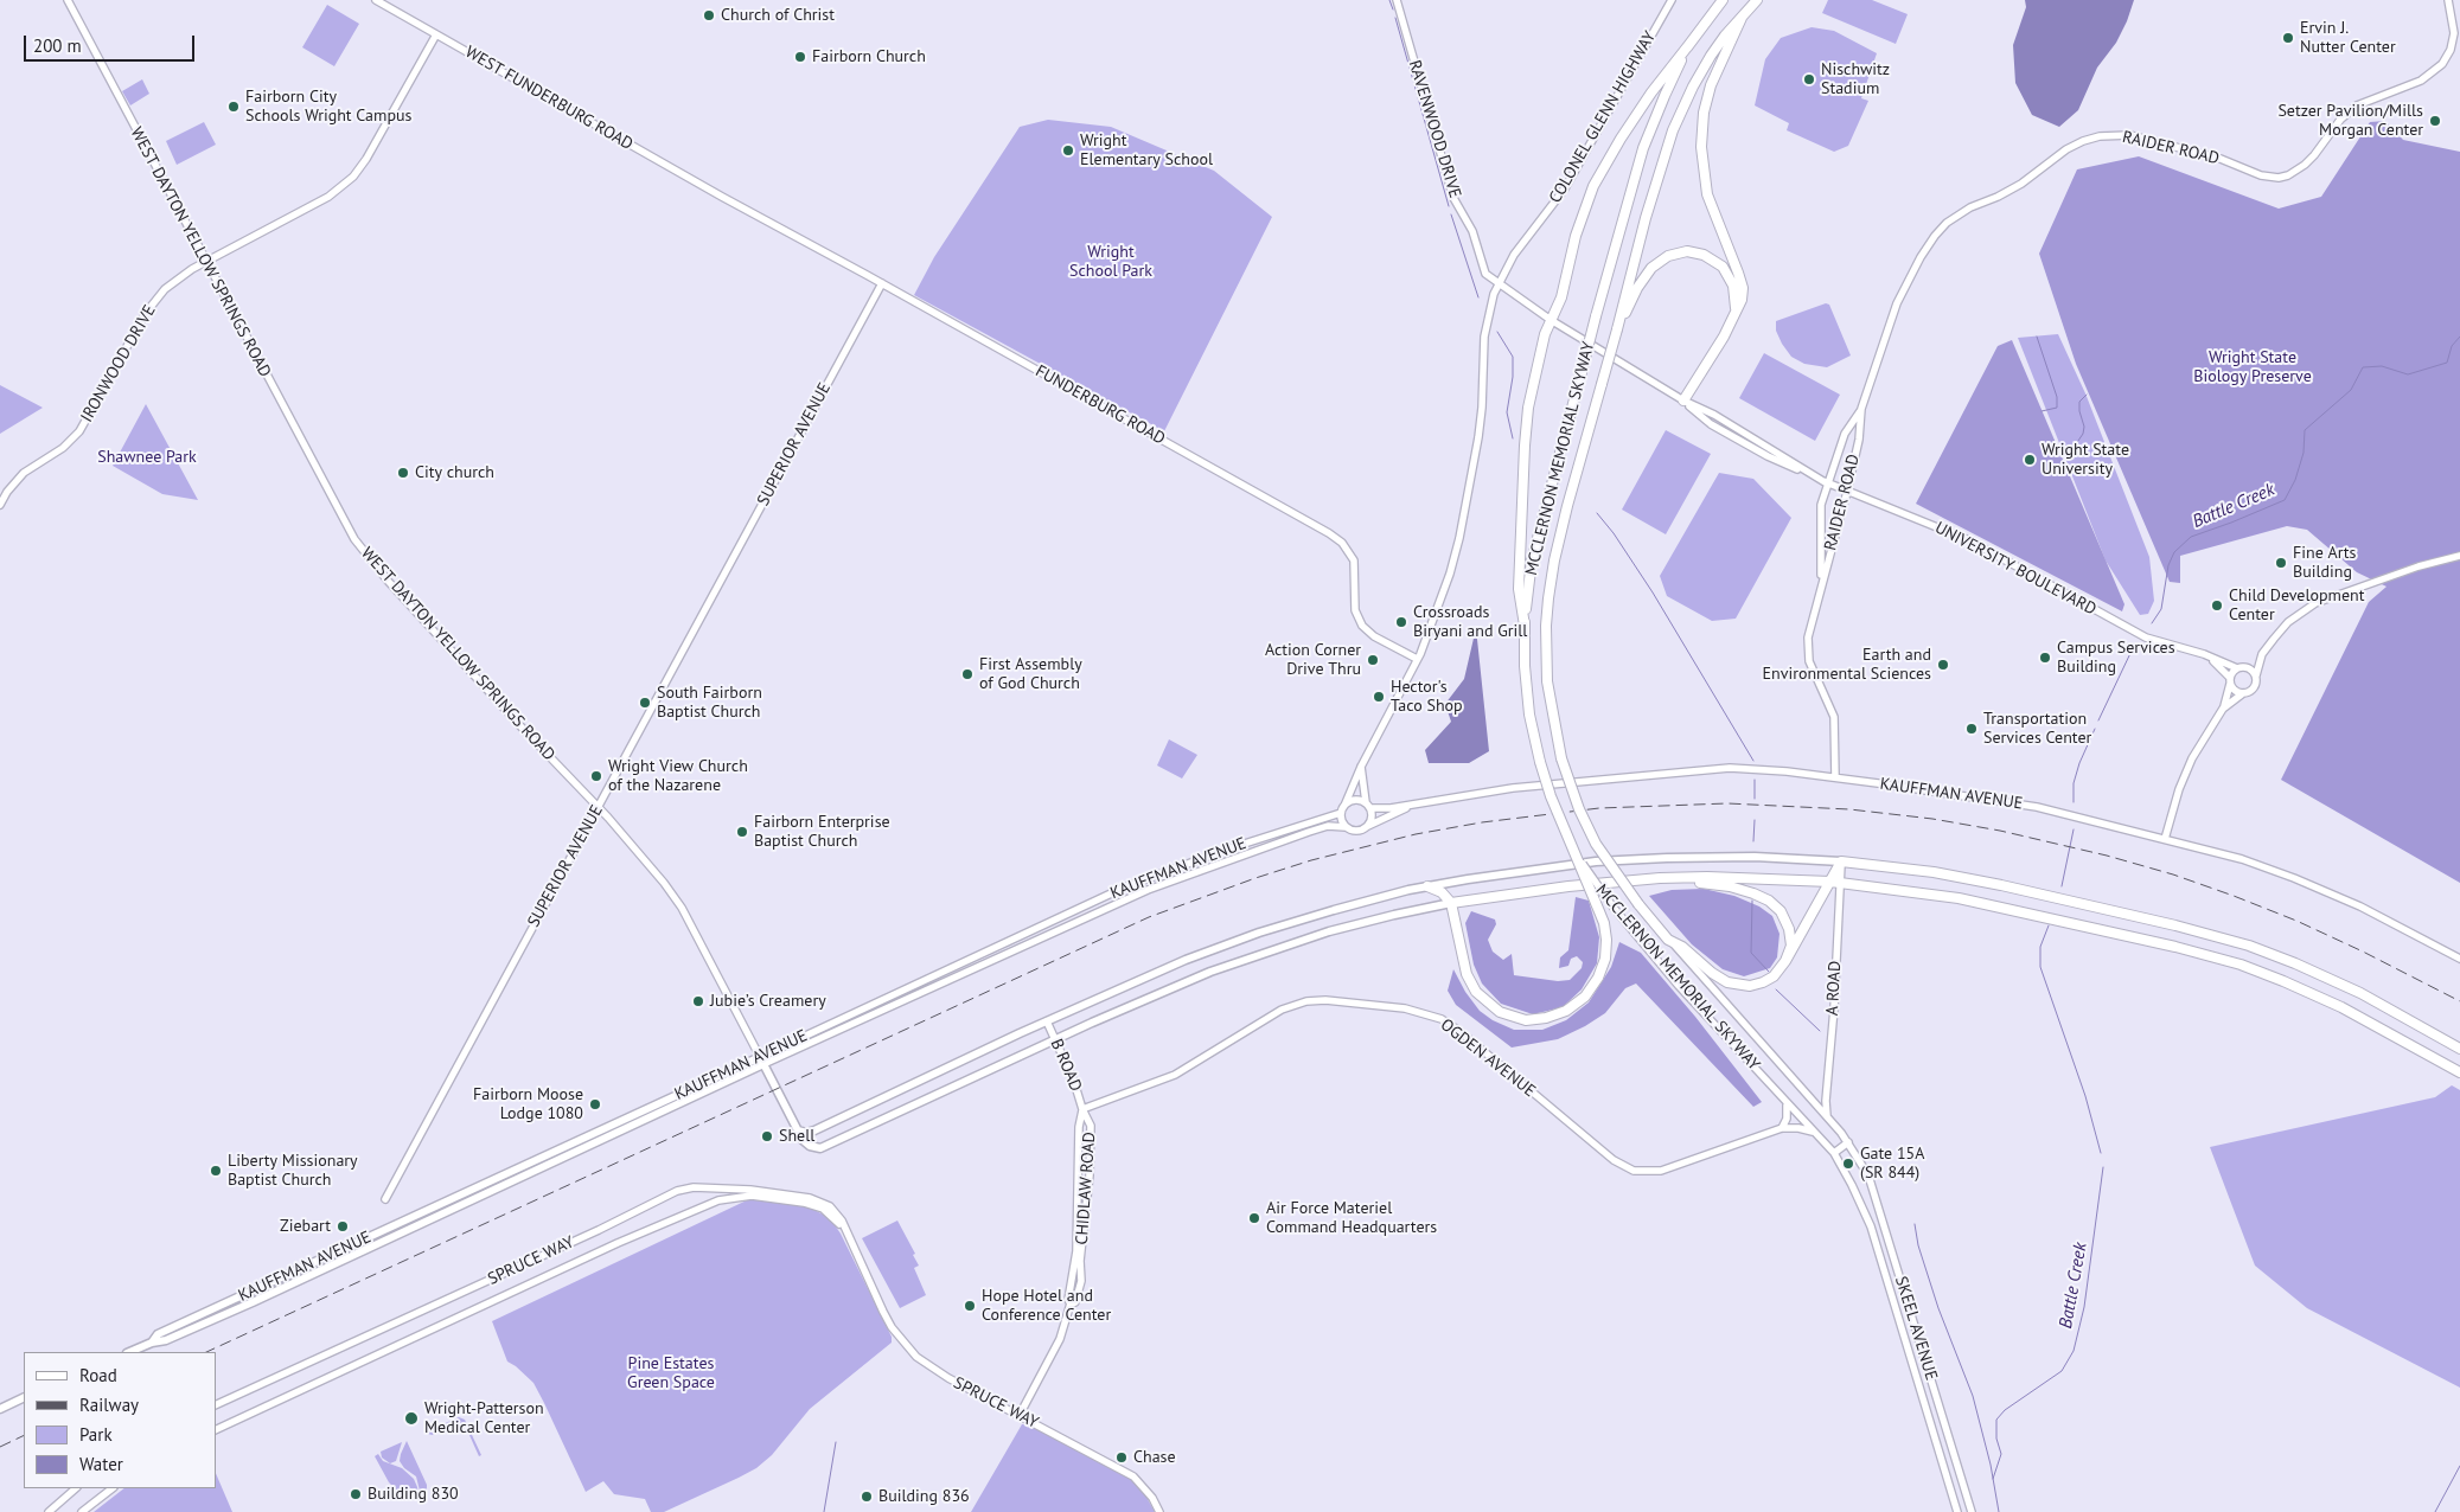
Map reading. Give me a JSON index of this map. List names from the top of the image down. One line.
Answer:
{"streets":{"highway":["MCCLERNON MEMORIAL SKYWAY"],"main road":["WEST DAYTON YELLOW SPRINGS ROAD","KAUFFMAN AVENUE"],"street":["WEST FUNDERBURG ROAD","COLONEL GLENN HIGHWAY","RAVENWOOD DRIVE","RAIDER ROAD","IRONWOOD DRIVE","FUNDERBURG ROAD","SUPERIOR AVENUE","UNIVERSITY BOULEVARD","A ROAD","OGDEN AVENUE","B ROAD","CHIDLAW ROAD","SPRUCE WAY","SKEEL AVENUE"]},"crossings":[["WEST FUNDERBURG ROAD","IRONWOOD DRIVE"],["WEST FUNDERBURG ROAD","FUNDERBURG ROAD"],["COLONEL GLENN HIGHWAY","RAVENWOOD DRIVE"],["COLONEL GLENN HIGHWAY","FUNDERBURG ROAD"],["COLONEL GLENN HIGHWAY","UNIVERSITY BOULEVARD"],["COLONEL GLENN HIGHWAY","KAUFFMAN AVENUE"],["RAVENWOOD DRIVE","UNIVERSITY BOULEVARD"],["RAIDER ROAD","UNIVERSITY BOULEVARD"],["RAIDER ROAD","KAUFFMAN AVENUE"],["WEST DAYTON YELLOW SPRINGS ROAD","IRONWOOD DRIVE"],["WEST DAYTON YELLOW SPRINGS ROAD","SUPERIOR AVENUE"],["WEST DAYTON YELLOW SPRINGS ROAD","KAUFFMAN AVENUE"],["FUNDERBURG ROAD","SUPERIOR AVENUE"],["MCCLERNON MEMORIAL SKYWAY","A ROAD"],["MCCLERNON MEMORIAL SKYWAY","SKEEL AVENUE"],["OGDEN AVENUE","B ROAD"],["OGDEN AVENUE","CHIDLAW ROAD"],["B ROAD","CHIDLAW ROAD"],["CHIDLAW ROAD","SPRUCE WAY"]],"water":["Battle Creek"],"parks":["Wright School Park","Wright State Biology Preserve","Shawnee Park","Pine Estates Green Space"],"places":["Church of Christ","Ervin J. Nutter Center","Fairborn Church","Nischwitz Stadium","Fairborn City Schools Wright Campus","Setzer Pavilion/Mills Morgan Center","Wright Elementary School","Wright State University","City church","Fine Arts Building","Child Development Center","Crossroads Biryani and Grill","Campus Services Building","Action Corner Drive Thru","Earth and Environmental Sciences","First Assembly of God Church","Hector's Taco Shop","South Fairborn Baptist Church","Transportation Services Center","Wright View Church of the Nazarene","Fairborn Enterprise Baptist Church","Jubie’s Creamery","Fairborn Moose Lodge 1080","Shell","Gate 15A (SR 844)","Liberty Missionary Baptist Church","Air Force Materiel Command Headquarters","Ziebart","Hope Hotel and Conference Center","Wright-Patterson Medical Center","Chase","Building 830","Building 836"],"legend":["Road","Railway","Park","Water"],"scale_bar":"200 m"}
